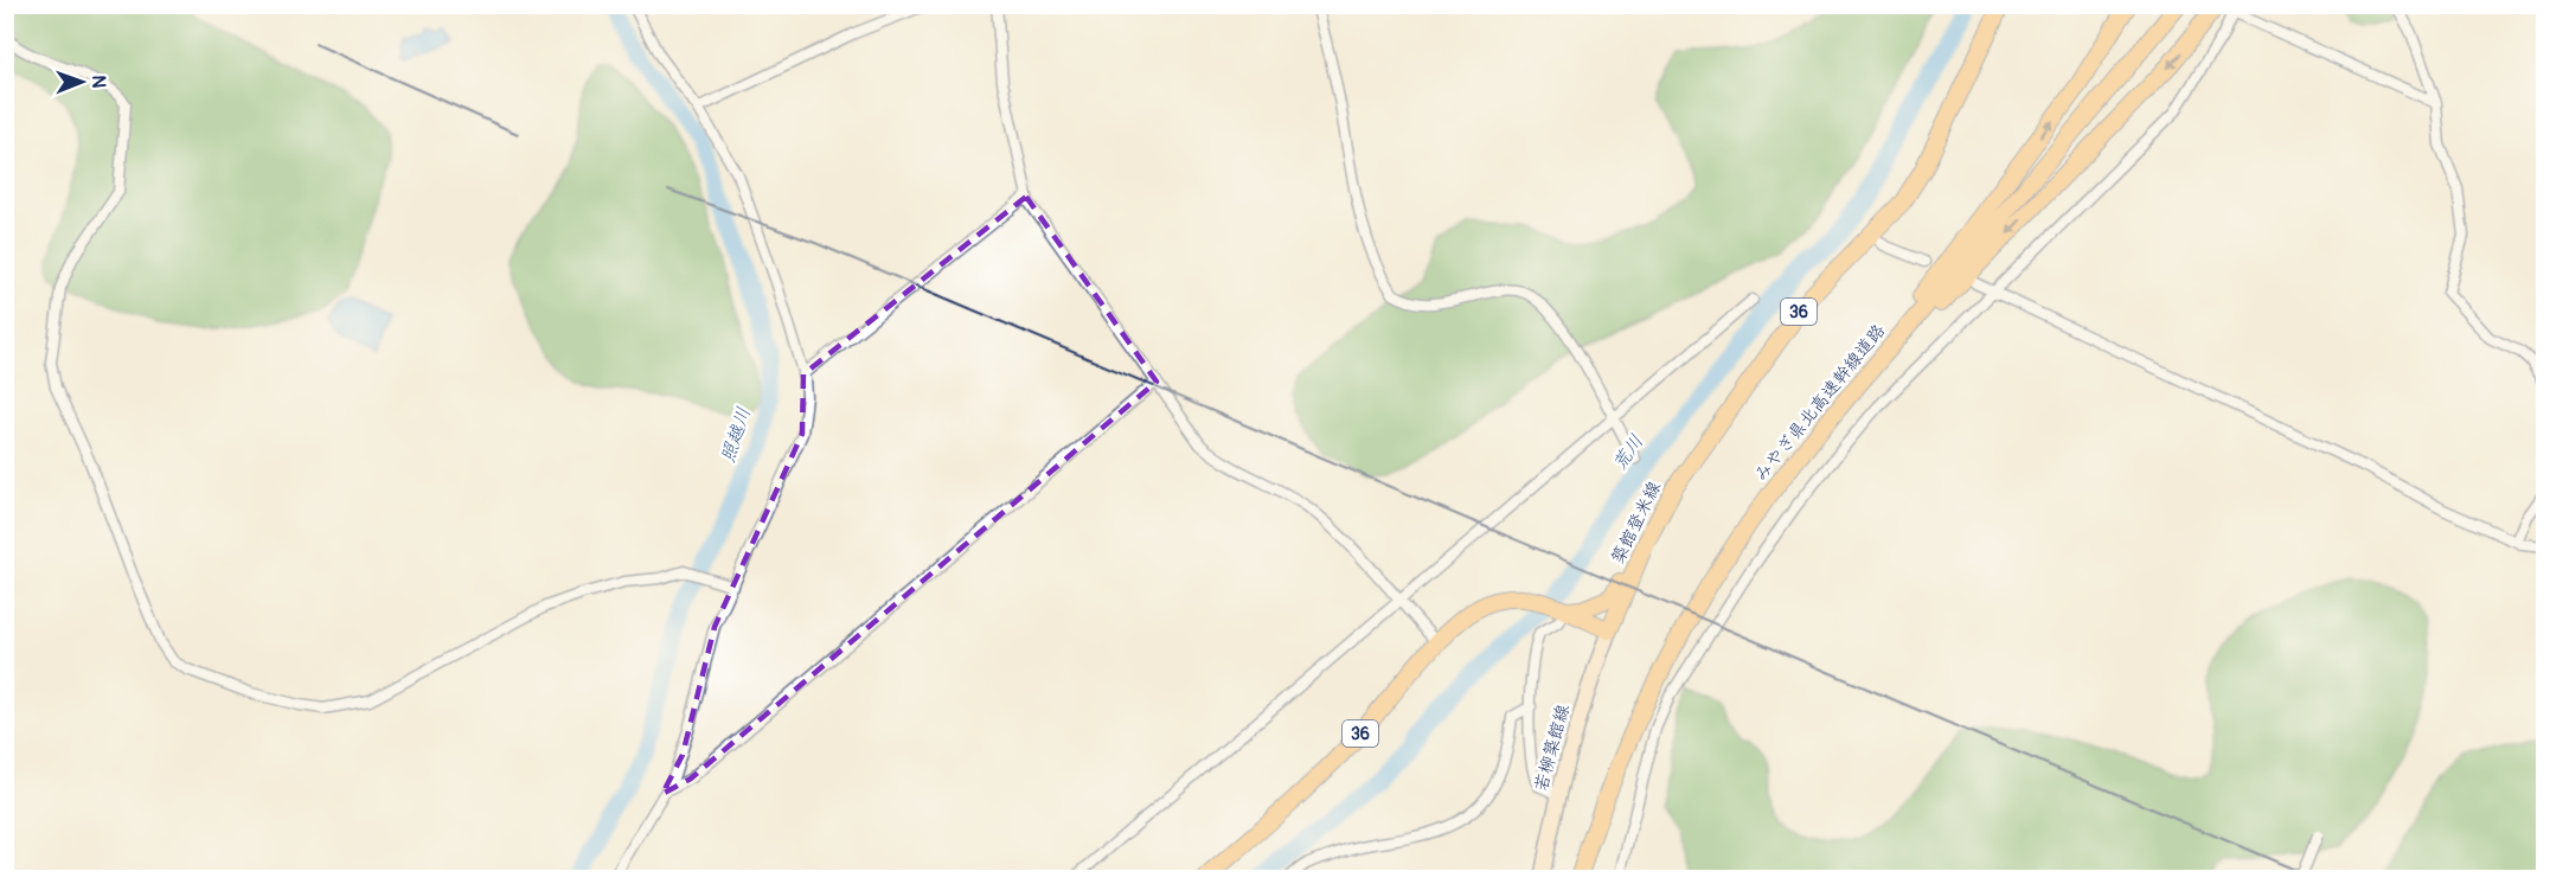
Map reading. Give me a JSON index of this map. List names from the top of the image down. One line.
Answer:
{"streets":{"main road":["36","みやぎ県北高速幹線道路","築館登米線","若柳築館線"]},"crossings":[["36","築館登米線"],["36","若柳築館線"],["築館登米線","若柳築館線"]],"water":["照越川","荒川"],"north":"right"}
